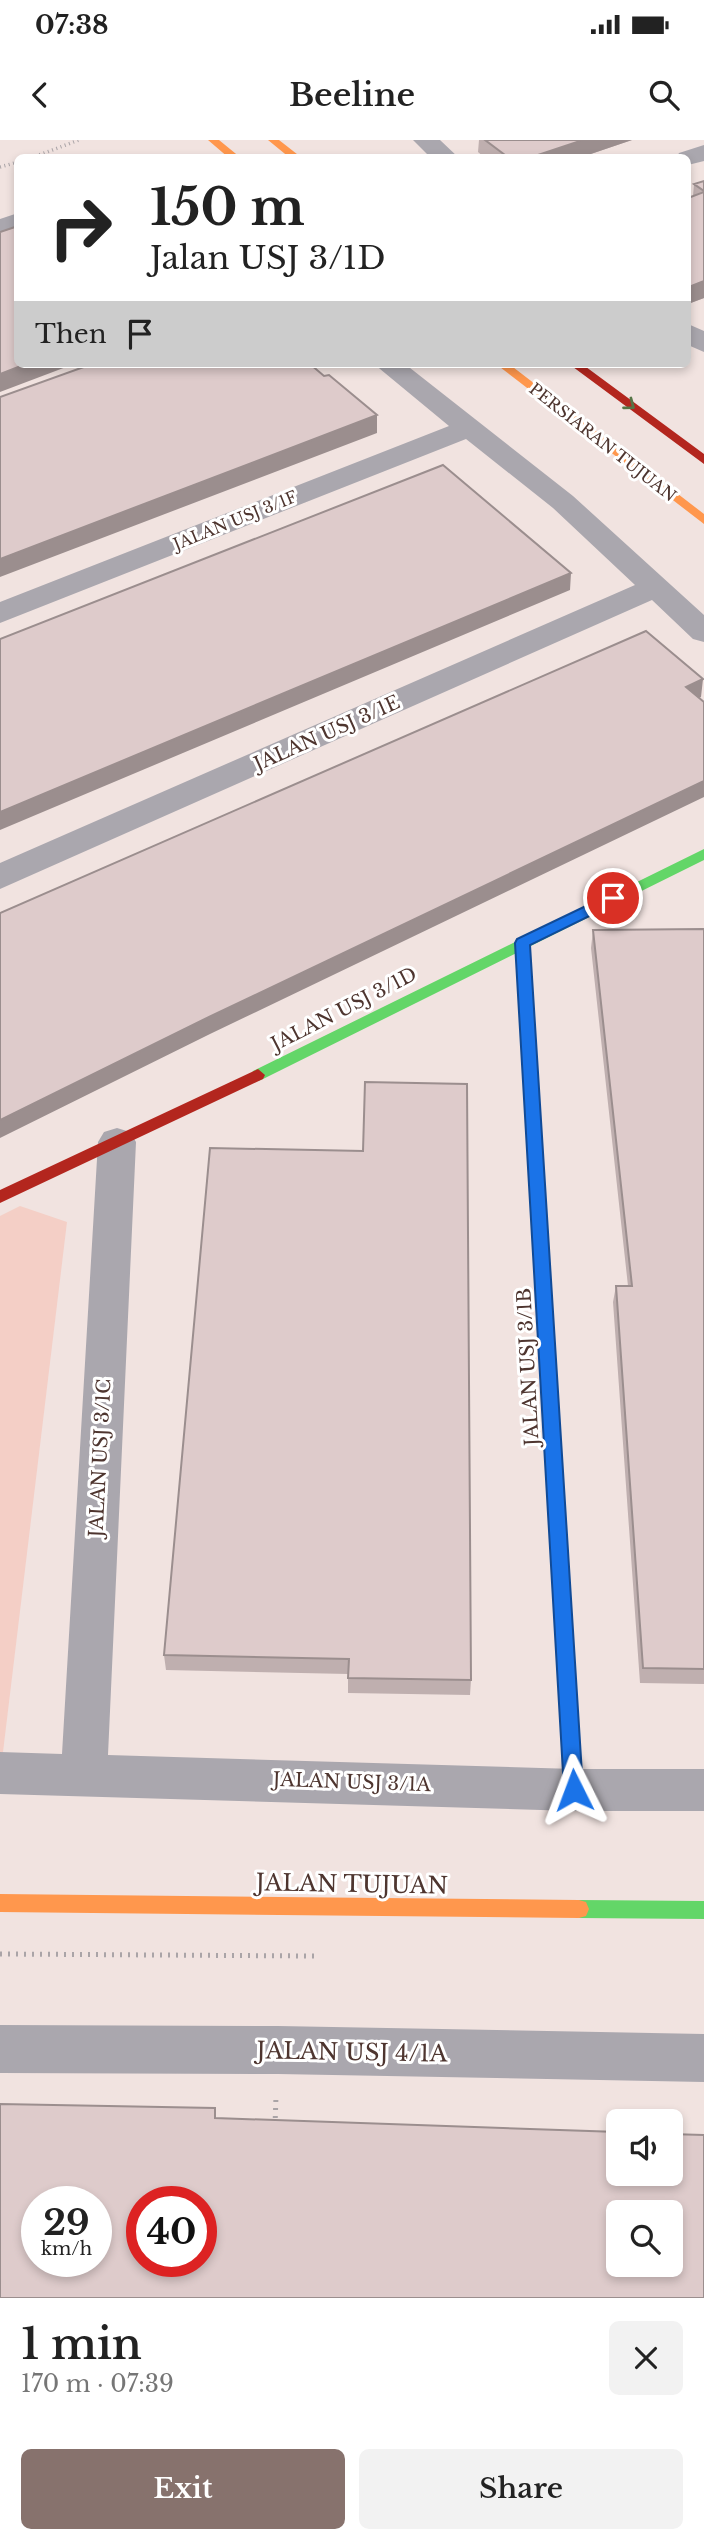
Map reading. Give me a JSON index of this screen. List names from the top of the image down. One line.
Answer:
{"streets":{"street":["PERSIARAN TUJUAN","JALAN USJ 3/1F","JALAN USJ 3/1E","JALAN USJ 3/1D","JALAN USJ 3/1B","JALAN USJ 3/1C","JALAN USJ 3/1A","JALAN TUJUAN","JALAN USJ 4/1A"]},"crossings":[["JALAN USJ 3/1D","JALAN USJ 3/1B"],["JALAN USJ 3/1D","JALAN USJ 3/1C"],["JALAN USJ 3/1B","JALAN USJ 3/1A"],["JALAN USJ 3/1C","JALAN USJ 3/1A"]],"page":{"status":"07:38","header":"Beeline","turn":["150 m","Jalan USJ 3/1D"],"then":"Then","speed":"29 km/h","limit":"40","heading":["1 min","170 m · 07:39"],"buttons":["Exit","Share"]}}
